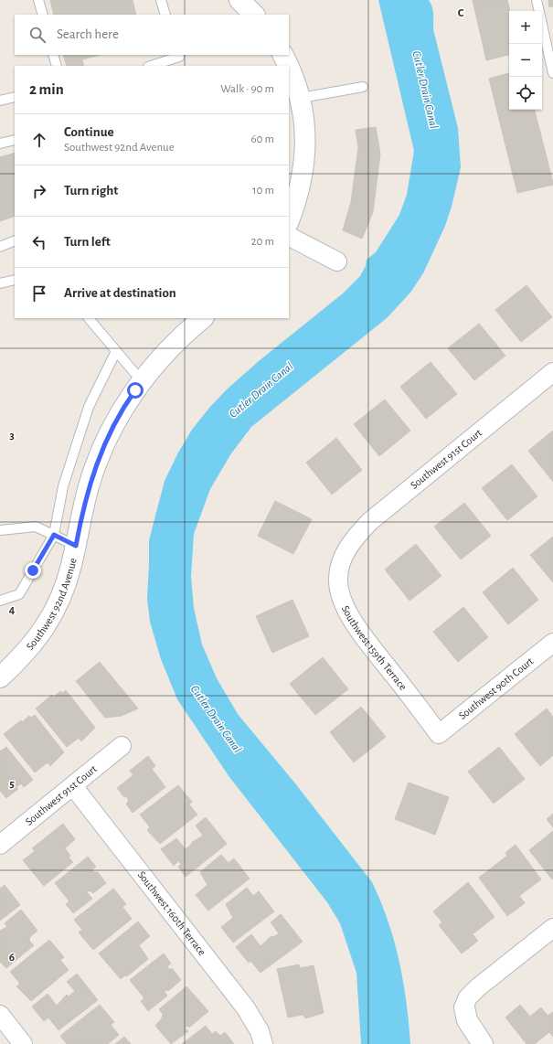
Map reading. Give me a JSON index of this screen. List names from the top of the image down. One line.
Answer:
{"streets":{"street":["Southwest 91st Court","Southwest 92nd Avenue","Southwest 159th Terrace","Southwest 90th Court","Southwest 160th Terrace"]},"crossings":[["Southwest 91st Court","Southwest 159th Terrace"],["Southwest 91st Court","Southwest 160th Terrace"],["Southwest 159th Terrace","Southwest 90th Court"]],"water":["Cutler Drain Canal"],"page":{"map_buttons":["+","−"],"search":"Search here","heading":["2 min","Walk · 90 m"],"list":[["Continue","Southwest 92nd Avenue","60 m"],["Turn right","10 m"],["Turn left","20 m"],"Arrive at destination"]},"grid":{"columns":["C"],"rows":["3","4","5","6"]}}
